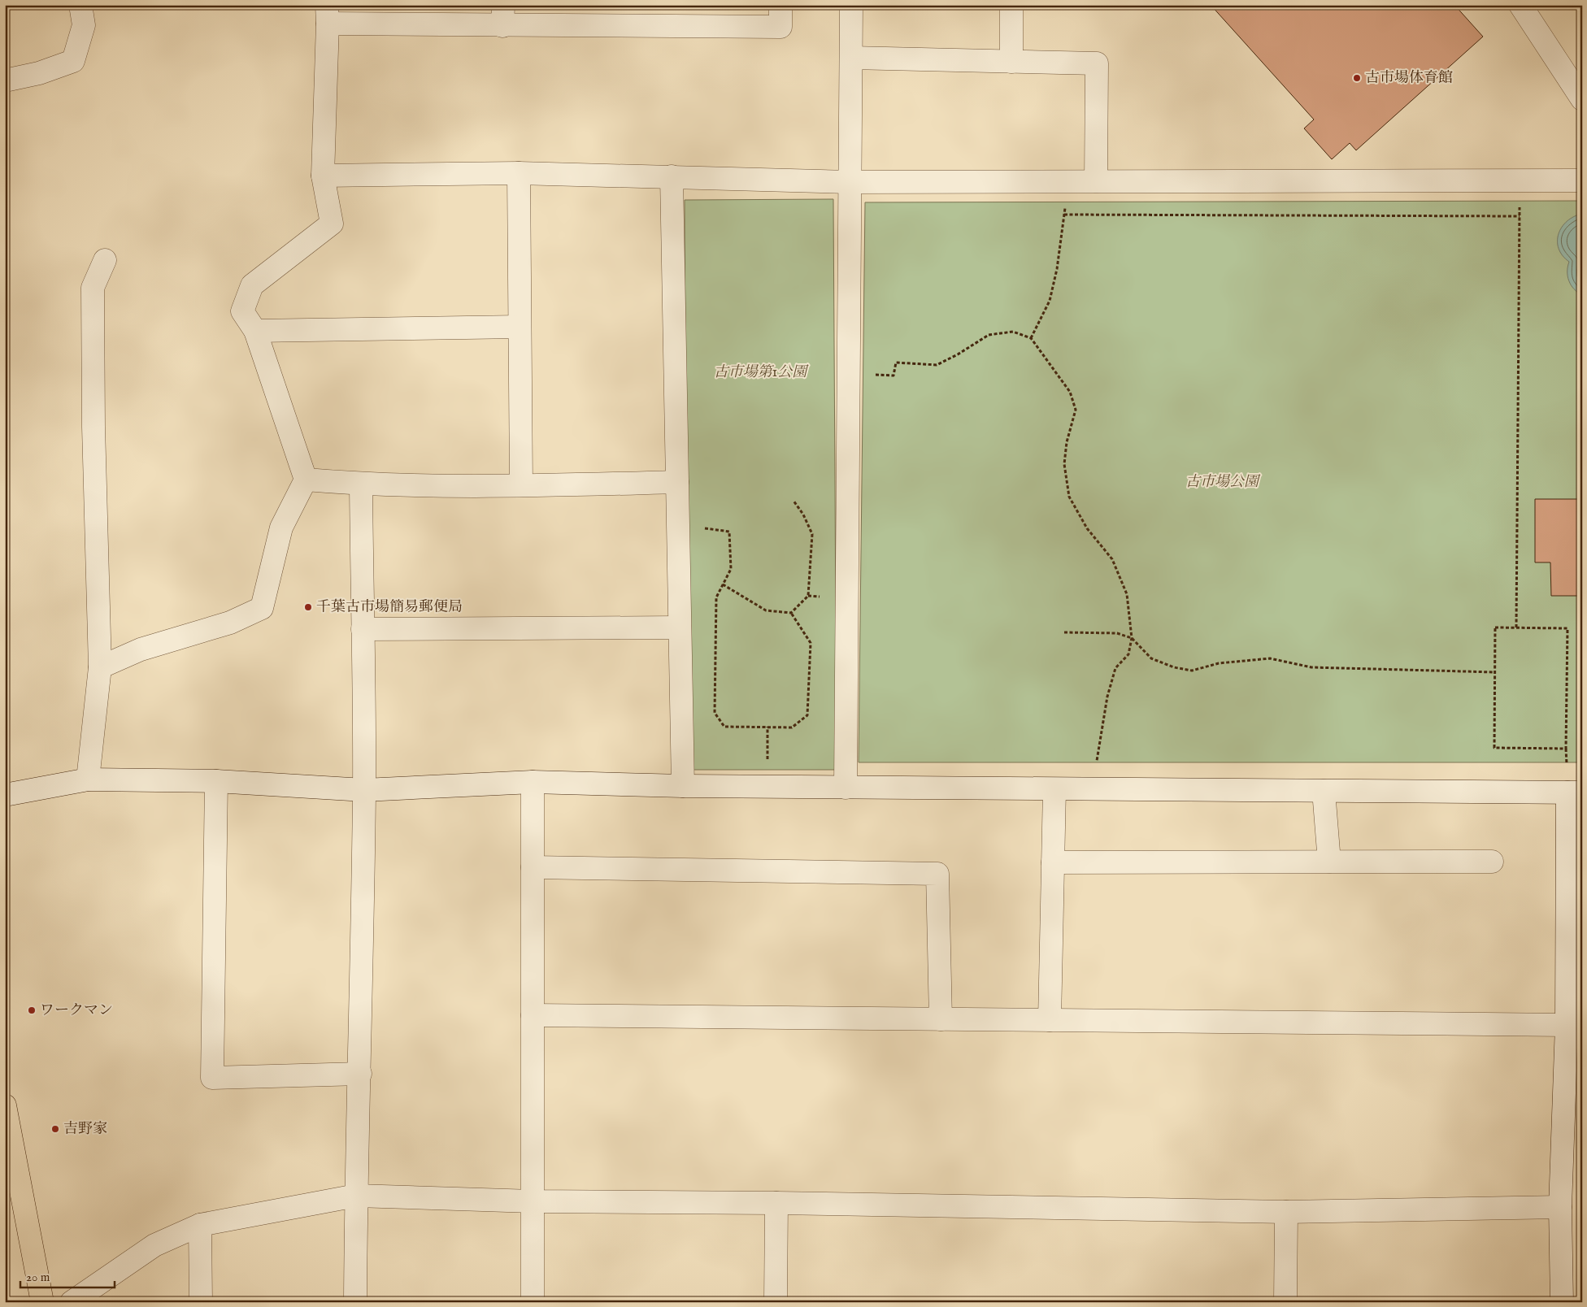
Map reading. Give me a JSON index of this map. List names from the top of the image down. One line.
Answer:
{"parks":["古市場第1公園","古市場公園"],"places":["古市場体育館","千葉古市場簡易郵便局","ワークマン","吉野家"],"scale_bar":"20 m"}
